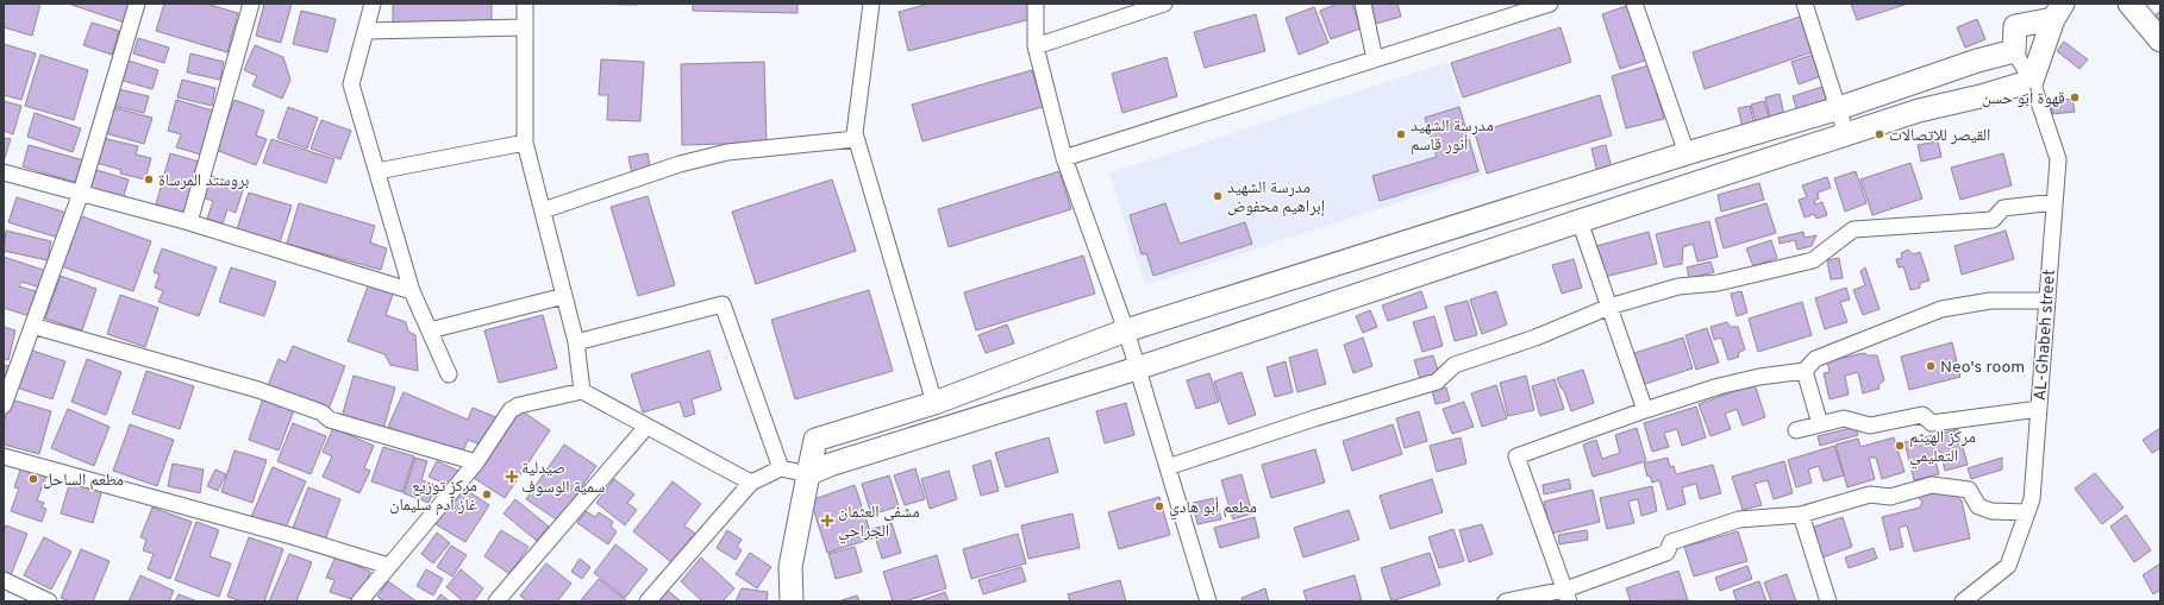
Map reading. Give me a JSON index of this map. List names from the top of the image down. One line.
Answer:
{"streets":{"street":["AL-Ghabeh street"]},"places":{"other":["قهوة أبو حسن","مدرسة الشهيد أنور قاسم","القيصر للاتصالات","بروستد المرساة","مدرسة الشهيد إبراهيم محفوض","Neo's room","مركز الهيثم التعليمي","مطعم الساحل","مركز توزيع غاز آدم سليمان","مطعم أبو هادي"],"health":["صيدلية سمية الوسوف","مشفى العثمان الجراحي"]}}
